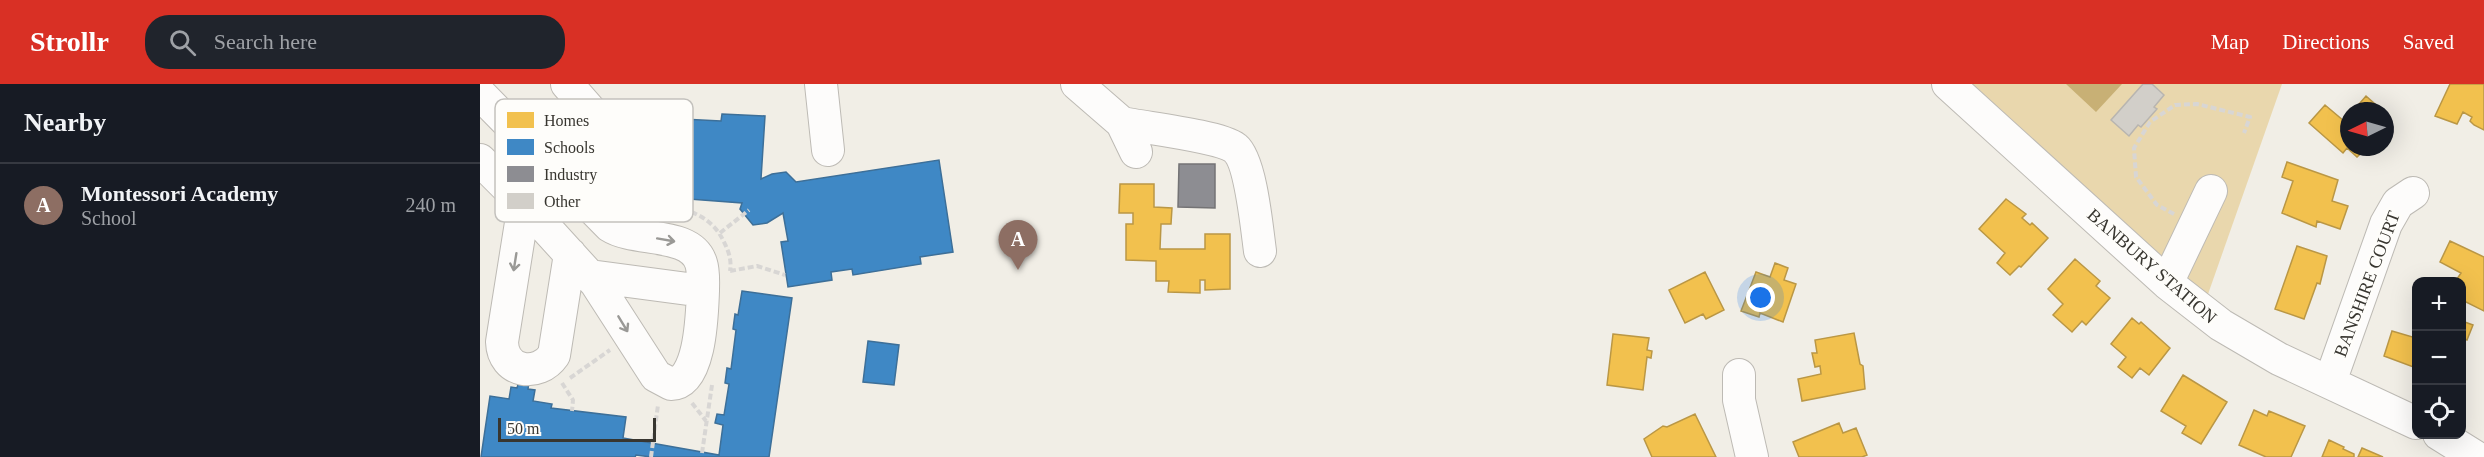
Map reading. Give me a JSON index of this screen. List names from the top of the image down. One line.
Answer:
{"streets":{"street":["BANBURY STATION","BANSHIRE COURT"]},"crossings":[["BANBURY STATION","BANSHIRE COURT"]],"legend":["Homes","Schools","Industry","Other"],"scale_bar":"50 m","north":"left","page":{"header":"Strollr","search":"Search here","nav":["Map","Directions","Saved"],"heading":"Nearby","list":[{"mark":"A","name":"Montessori Academy","note":"School","value":"240 m"}],"pins":"A","map_buttons":["+","−"],"scale":"50 m"}}
